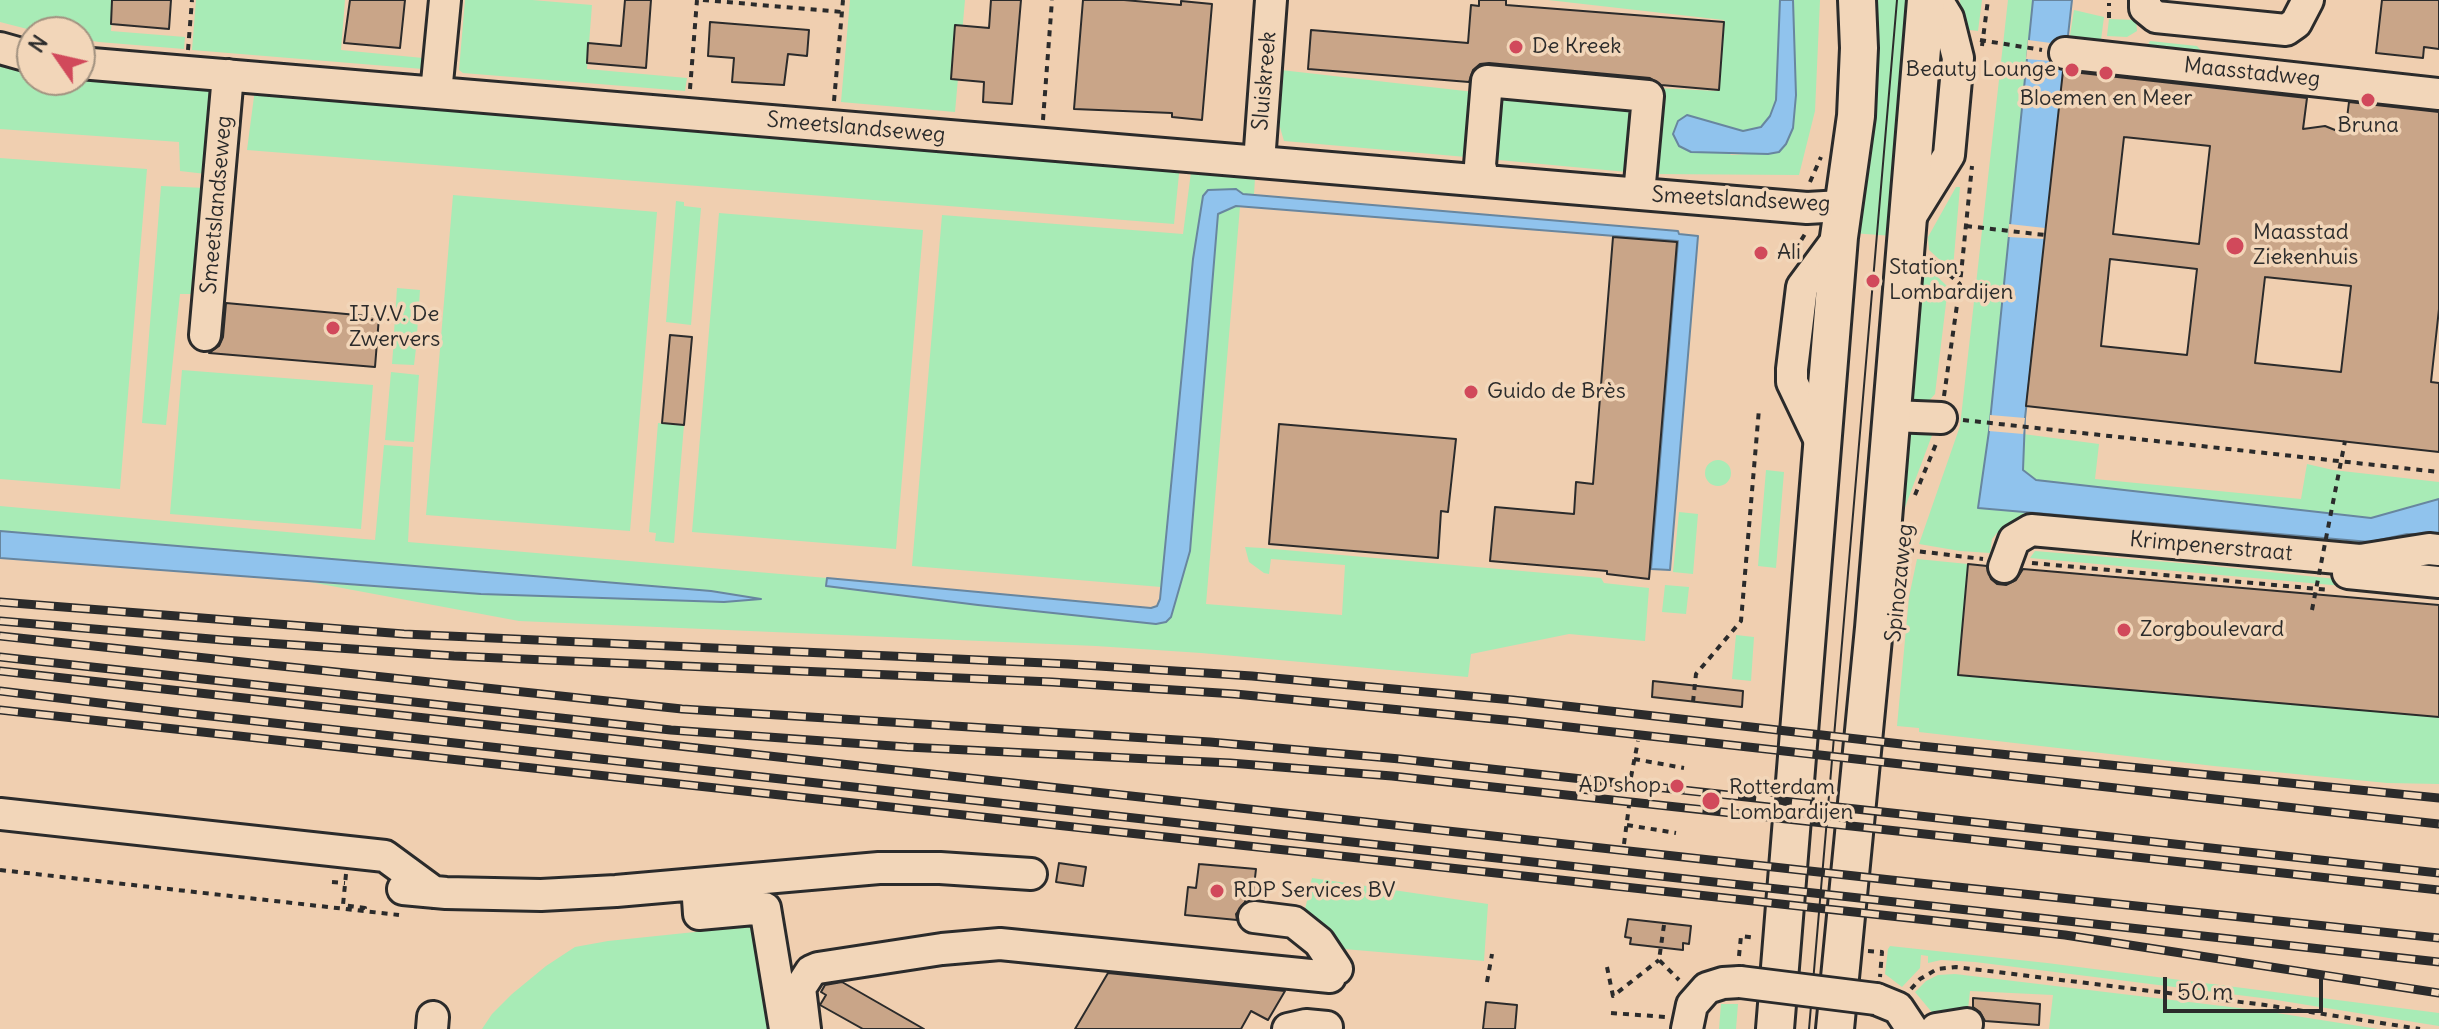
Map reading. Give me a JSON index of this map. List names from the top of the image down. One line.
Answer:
{"streets":{"main road":["Spinozaweg"],"street":["Maasstadweg","Sluiskreek","Smeetslandseweg","Krimpenerstraat"]},"crossings":[["Sluiskreek","Smeetslandseweg"]],"places":["De Kreek","Beauty Lounge","Bloemen en Meer","Bruna","Maasstad Ziekenhuis","Ali","Station Lombardijen","IJ.V.V. De Zwervers","Guido de Brès","Zorgboulevard","AD shop","Rotterdam Lombardijen","RDP Services BV"],"scale_bar":"50 m","north":"top left"}
